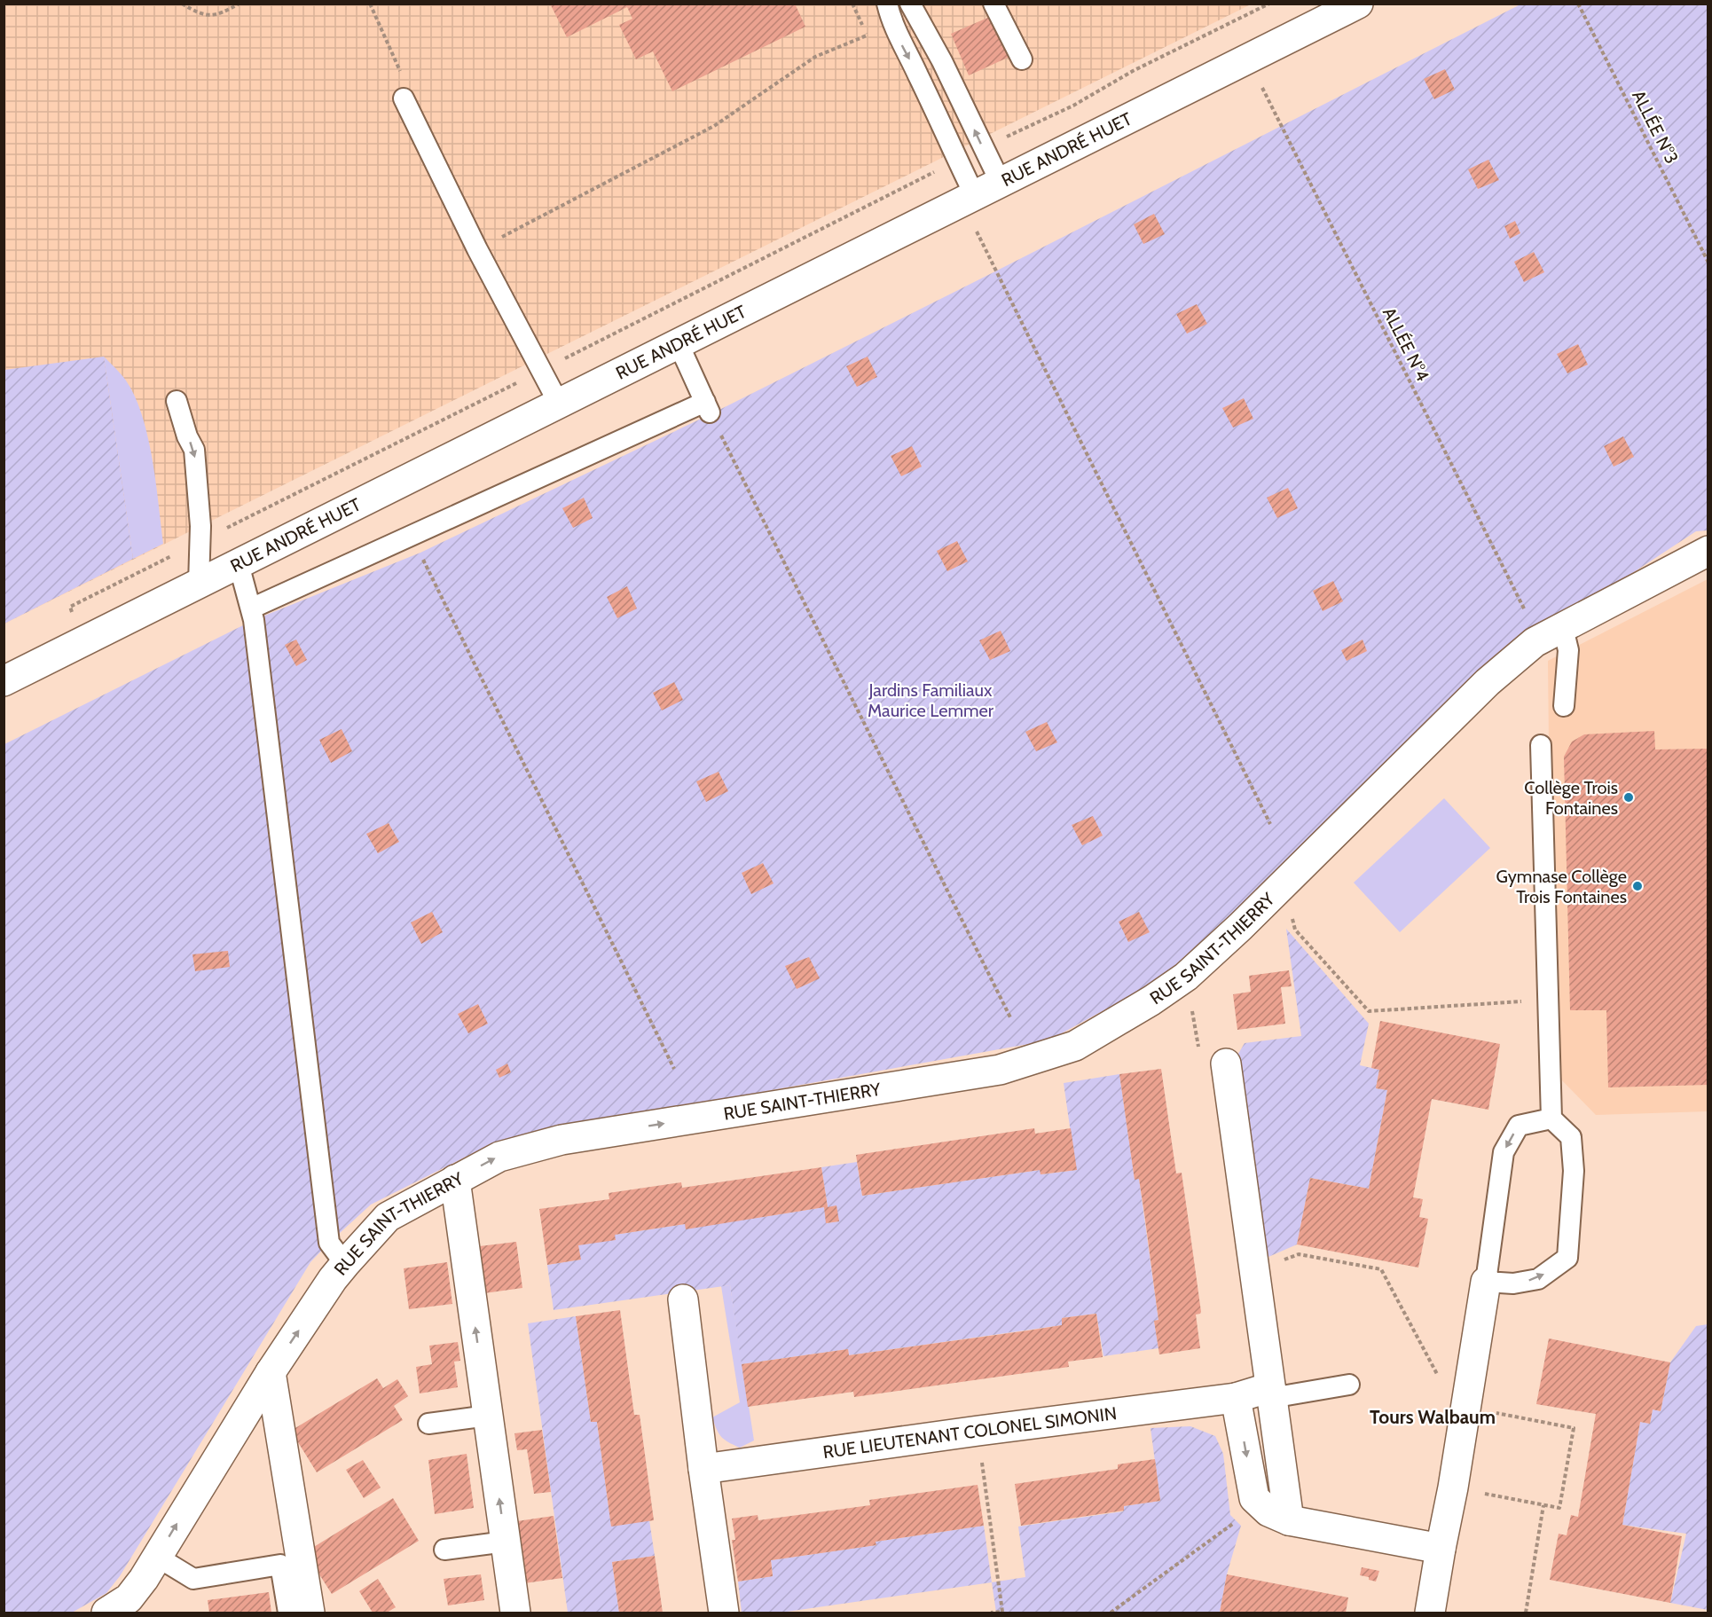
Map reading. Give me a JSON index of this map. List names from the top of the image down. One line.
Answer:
{"streets":{"street":["RUE ANDRÉ HUET","RUE SAINT-THIERRY","RUE LIEUTENANT COLONEL SIMONIN"],"path":["ALLÉE N°3","ALLÉE N°4"]},"crossings":[["RUE ANDRÉ HUET","ALLÉE N°4"],["ALLÉE N°4","RUE SAINT-THIERRY"]],"one_way":["RUE SAINT-THIERRY"],"districts":["Tours Walbaum"],"parks":["Jardins Familiaux Maurice Lemmer"],"places":["Collège Trois Fontaines","Gymnase Collège Trois Fontaines"]}
